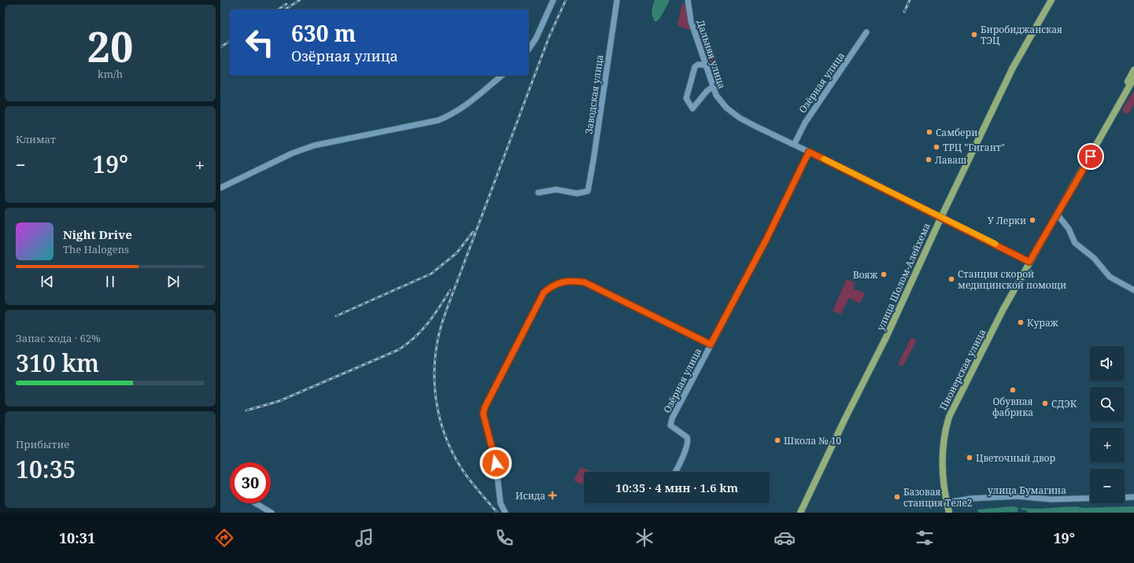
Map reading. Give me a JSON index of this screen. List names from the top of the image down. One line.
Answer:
{"streets":{"main road":["улица Шолом-Алейхема","Пионерская улица"],"street":["Дальняя улица","Озёрная улица","Заводская улица","улица Бумагина"]},"crossings":[["Дальняя улица","Озёрная улица"],["Дальняя улица","улица Шолом-Алейхема"],["Дальняя улица","Пионерская улица"],["Пионерская улица","улица Бумагина"]],"places":{"other":["Биробиджанская ТЭЦ","Самбери","ТРЦ \"Гигант\"","Лаваш","У Лерки","Вояж","Станция скорой медицинской помощи","Кураж","Обувная фабрика","СДЭК","Школа № 10","Цветочный двор","Базовая станция Теле2"],"health":["Исида"]},"page":{"tile":[["20","km/h"],"Климат",["Запас хода · 62%","310 km"],["Прибытие","10:35"]],"turn":["630 m","Озёрная улица"],"heat":["−","19°","+"],"song":["Night Drive","The Halogens"],"map_buttons":["+","−"],"limit":"30","trip":"10:35 · 4 мин · 1.6 km","tabs":["10:31","19°"]}}
